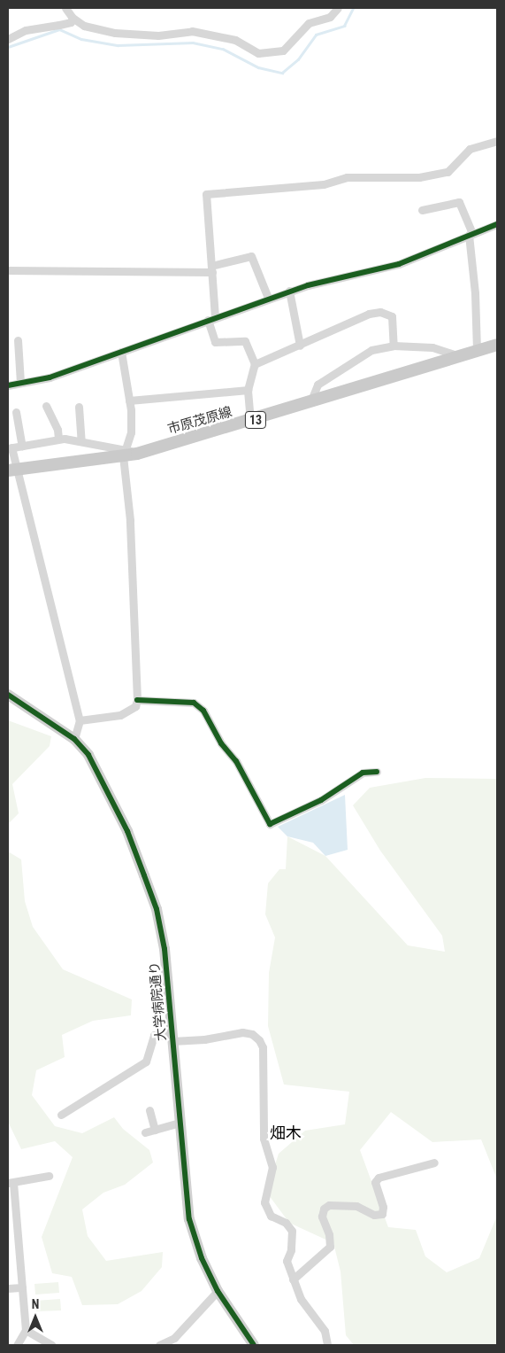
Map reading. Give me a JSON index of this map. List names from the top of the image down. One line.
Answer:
{"streets":{"main road":["13","市原茂原線"],"street":["大学病院通り"]},"districts":["畑木"],"north":"top"}
